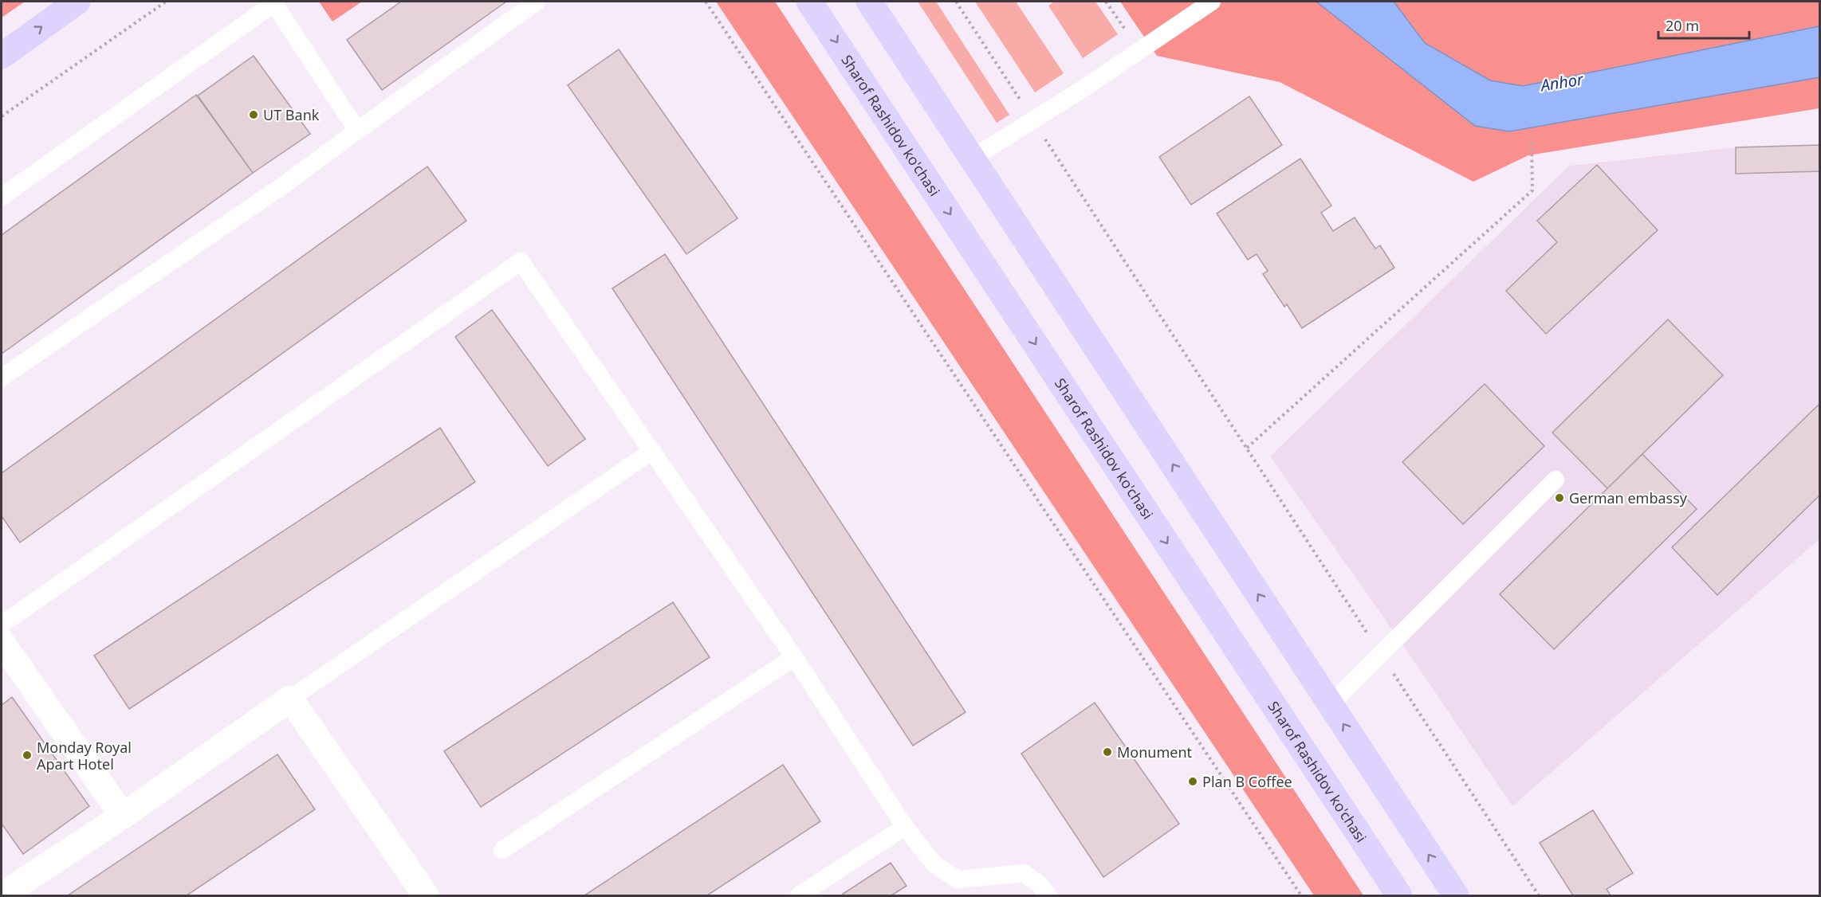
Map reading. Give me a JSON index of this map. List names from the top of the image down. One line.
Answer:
{"streets":{"main road":["Sharof Rashidov ko'chasi"]},"water":["Anhor"],"places":["UT Bank","German embassy","Monument","Monday Royal Apart Hotel","Plan B Coffee"],"scale_bar":"20 m"}
